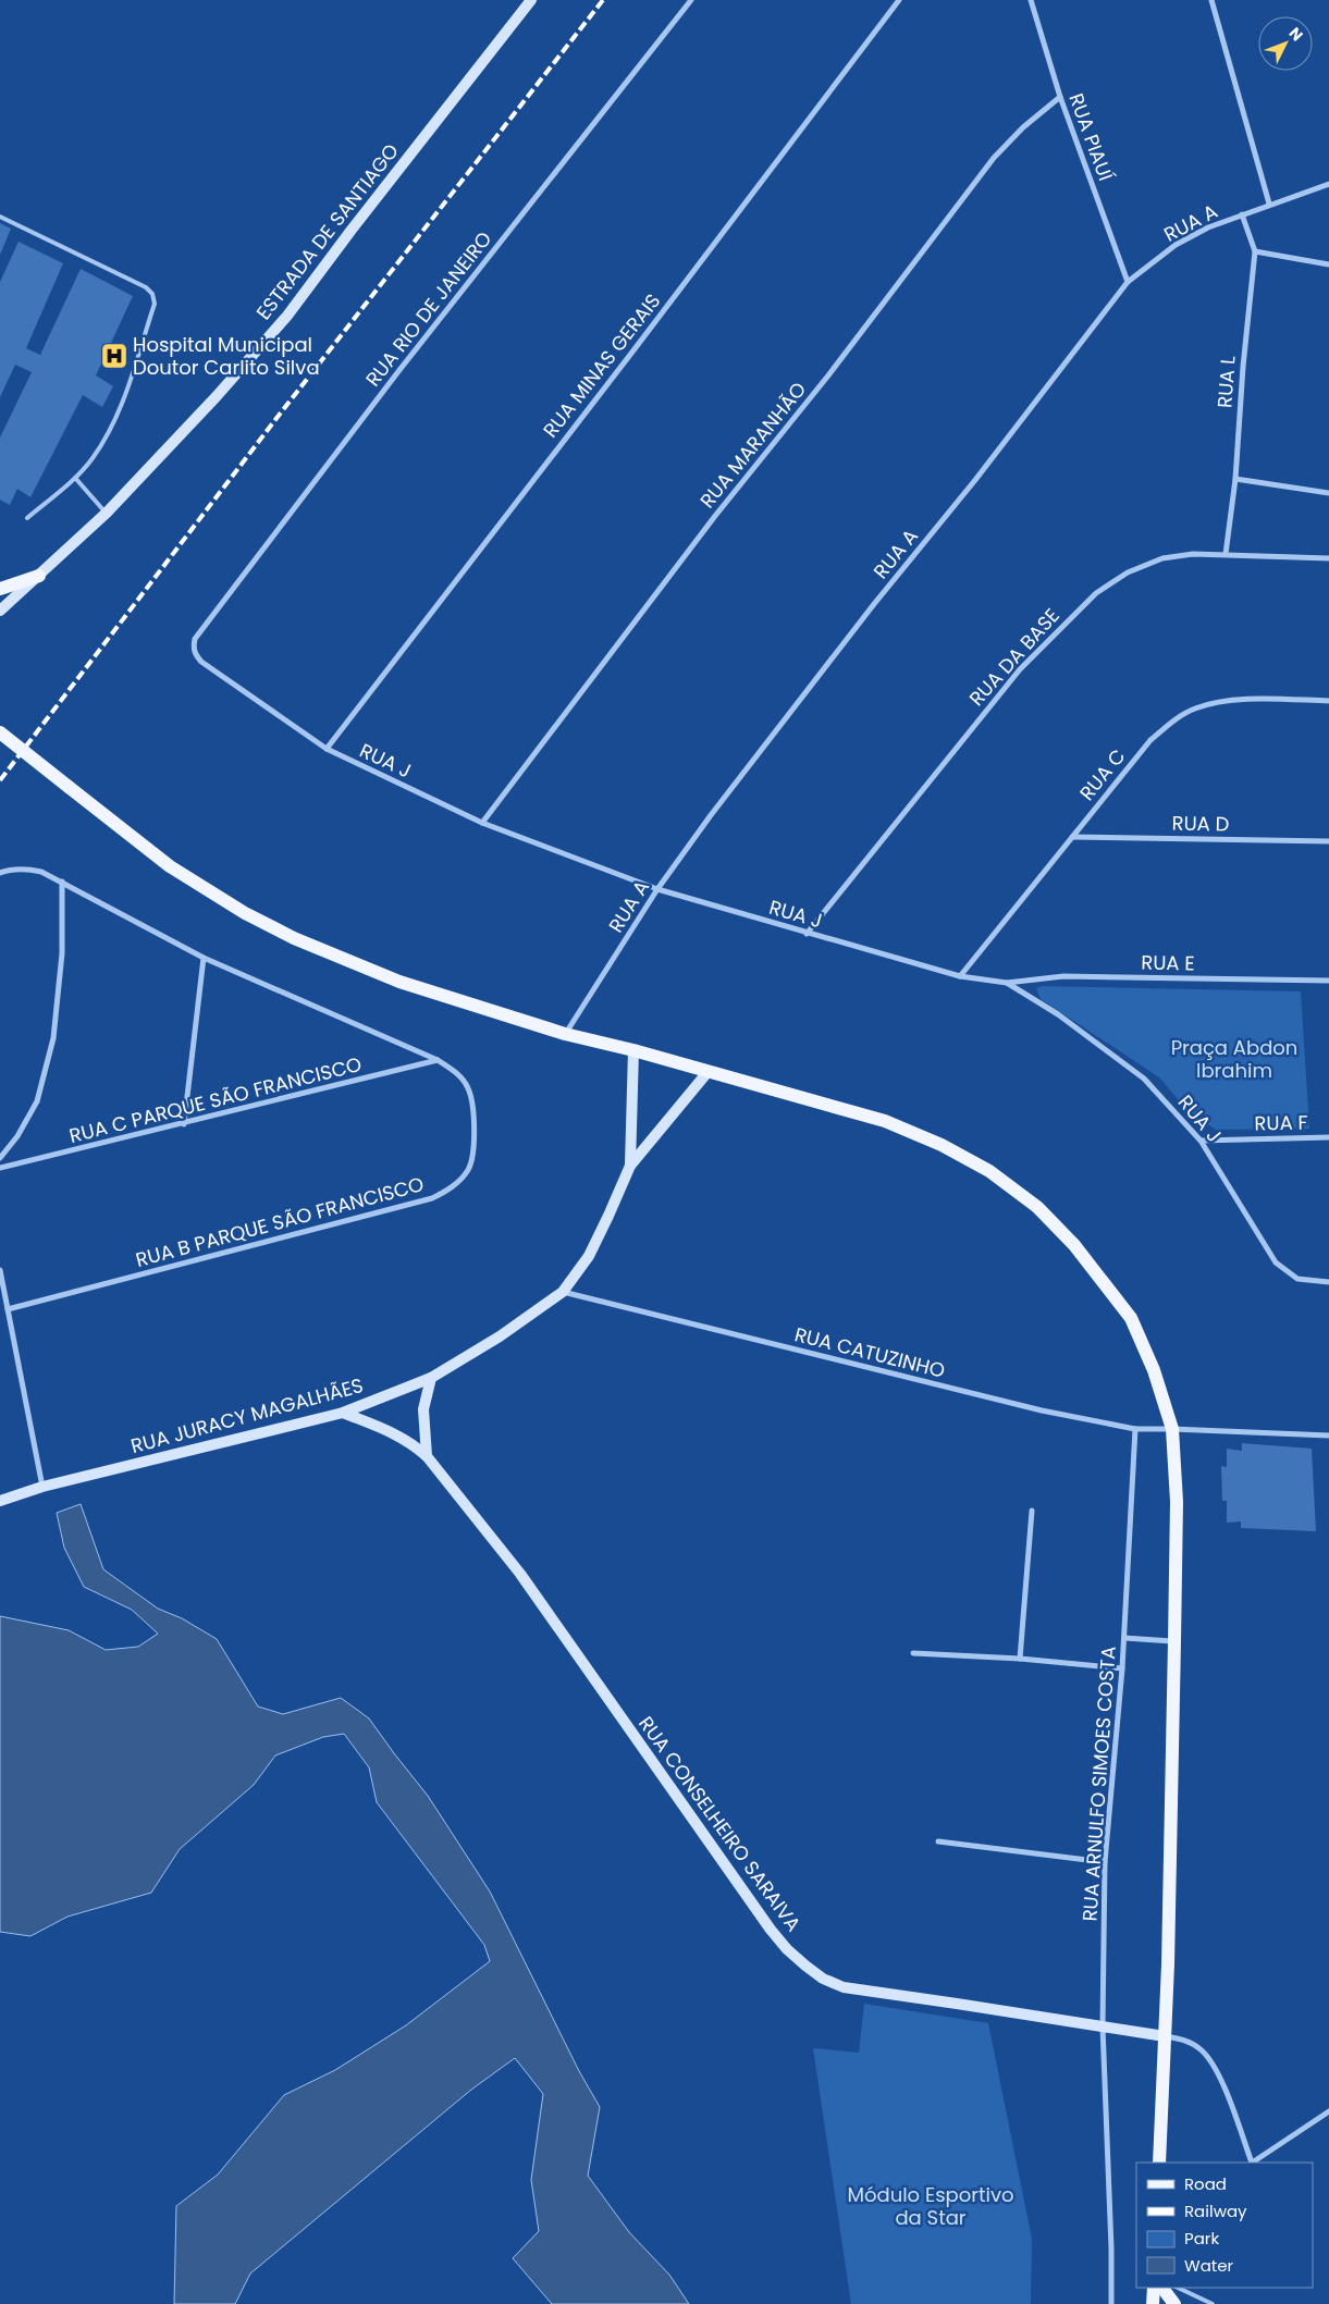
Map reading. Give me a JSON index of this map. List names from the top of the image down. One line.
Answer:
{"streets":{"street":["RUA PIAUÍ","RUA A","ESTRADA DE SANTIAGO","RUA RIO DE JANEIRO","RUA MINAS GERAIS","RUA L","RUA MARANHÃO","RUA DA BASE","RUA J","RUA C","RUA D","RUA E","RUA C PARQUE SÃO FRANCISCO","RUA F","RUA B PARQUE SÃO FRANCISCO","RUA CATUZINHO","RUA JURACY MAGALHÃES","RUA ARNULFO SIMOES COSTA","RUA CONSELHEIRO SARAIVA"]},"crossings":[["RUA PIAUÍ","RUA A"],["RUA PIAUÍ","RUA MARANHÃO"],["RUA A","RUA L"],["RUA A","RUA J"],["RUA RIO DE JANEIRO","RUA J"],["RUA MINAS GERAIS","RUA J"],["RUA L","RUA DA BASE"],["RUA MARANHÃO","RUA J"],["RUA DA BASE","RUA J"],["RUA J","RUA C"],["RUA J","RUA E"],["RUA J","RUA F"],["RUA C","RUA D"],["RUA C PARQUE SÃO FRANCISCO","RUA B PARQUE SÃO FRANCISCO"],["RUA CATUZINHO","RUA JURACY MAGALHÃES"],["RUA CATUZINHO","RUA ARNULFO SIMOES COSTA"],["RUA JURACY MAGALHÃES","RUA CONSELHEIRO SARAIVA"],["RUA ARNULFO SIMOES COSTA","RUA CONSELHEIRO SARAIVA"]],"parks":["Praça Abdon Ibrahim","Módulo Esportivo da Star"],"places":{"hospital":["Hospital Municipal Doutor Carlito Silva"]},"legend":["Road","Railway","Park","Water"],"north":"top right"}
